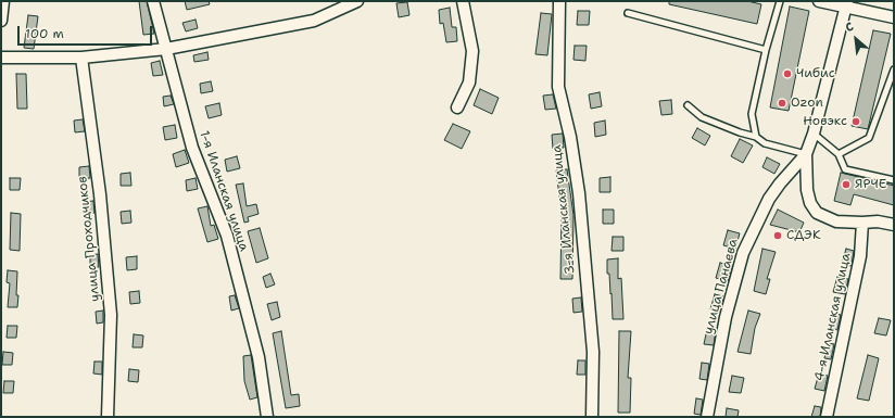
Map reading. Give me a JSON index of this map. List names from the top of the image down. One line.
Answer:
{"streets":{"street":["1-я Иланская улица","3-я Иланская улица","улица Проходчиков","улица Панаева","4-я Иланская улица"]},"places":["Чибис","Ozon","Новэкс","ЯРЧЕ","СДЭК"],"scale_bar":"100 m","north":"top left"}
